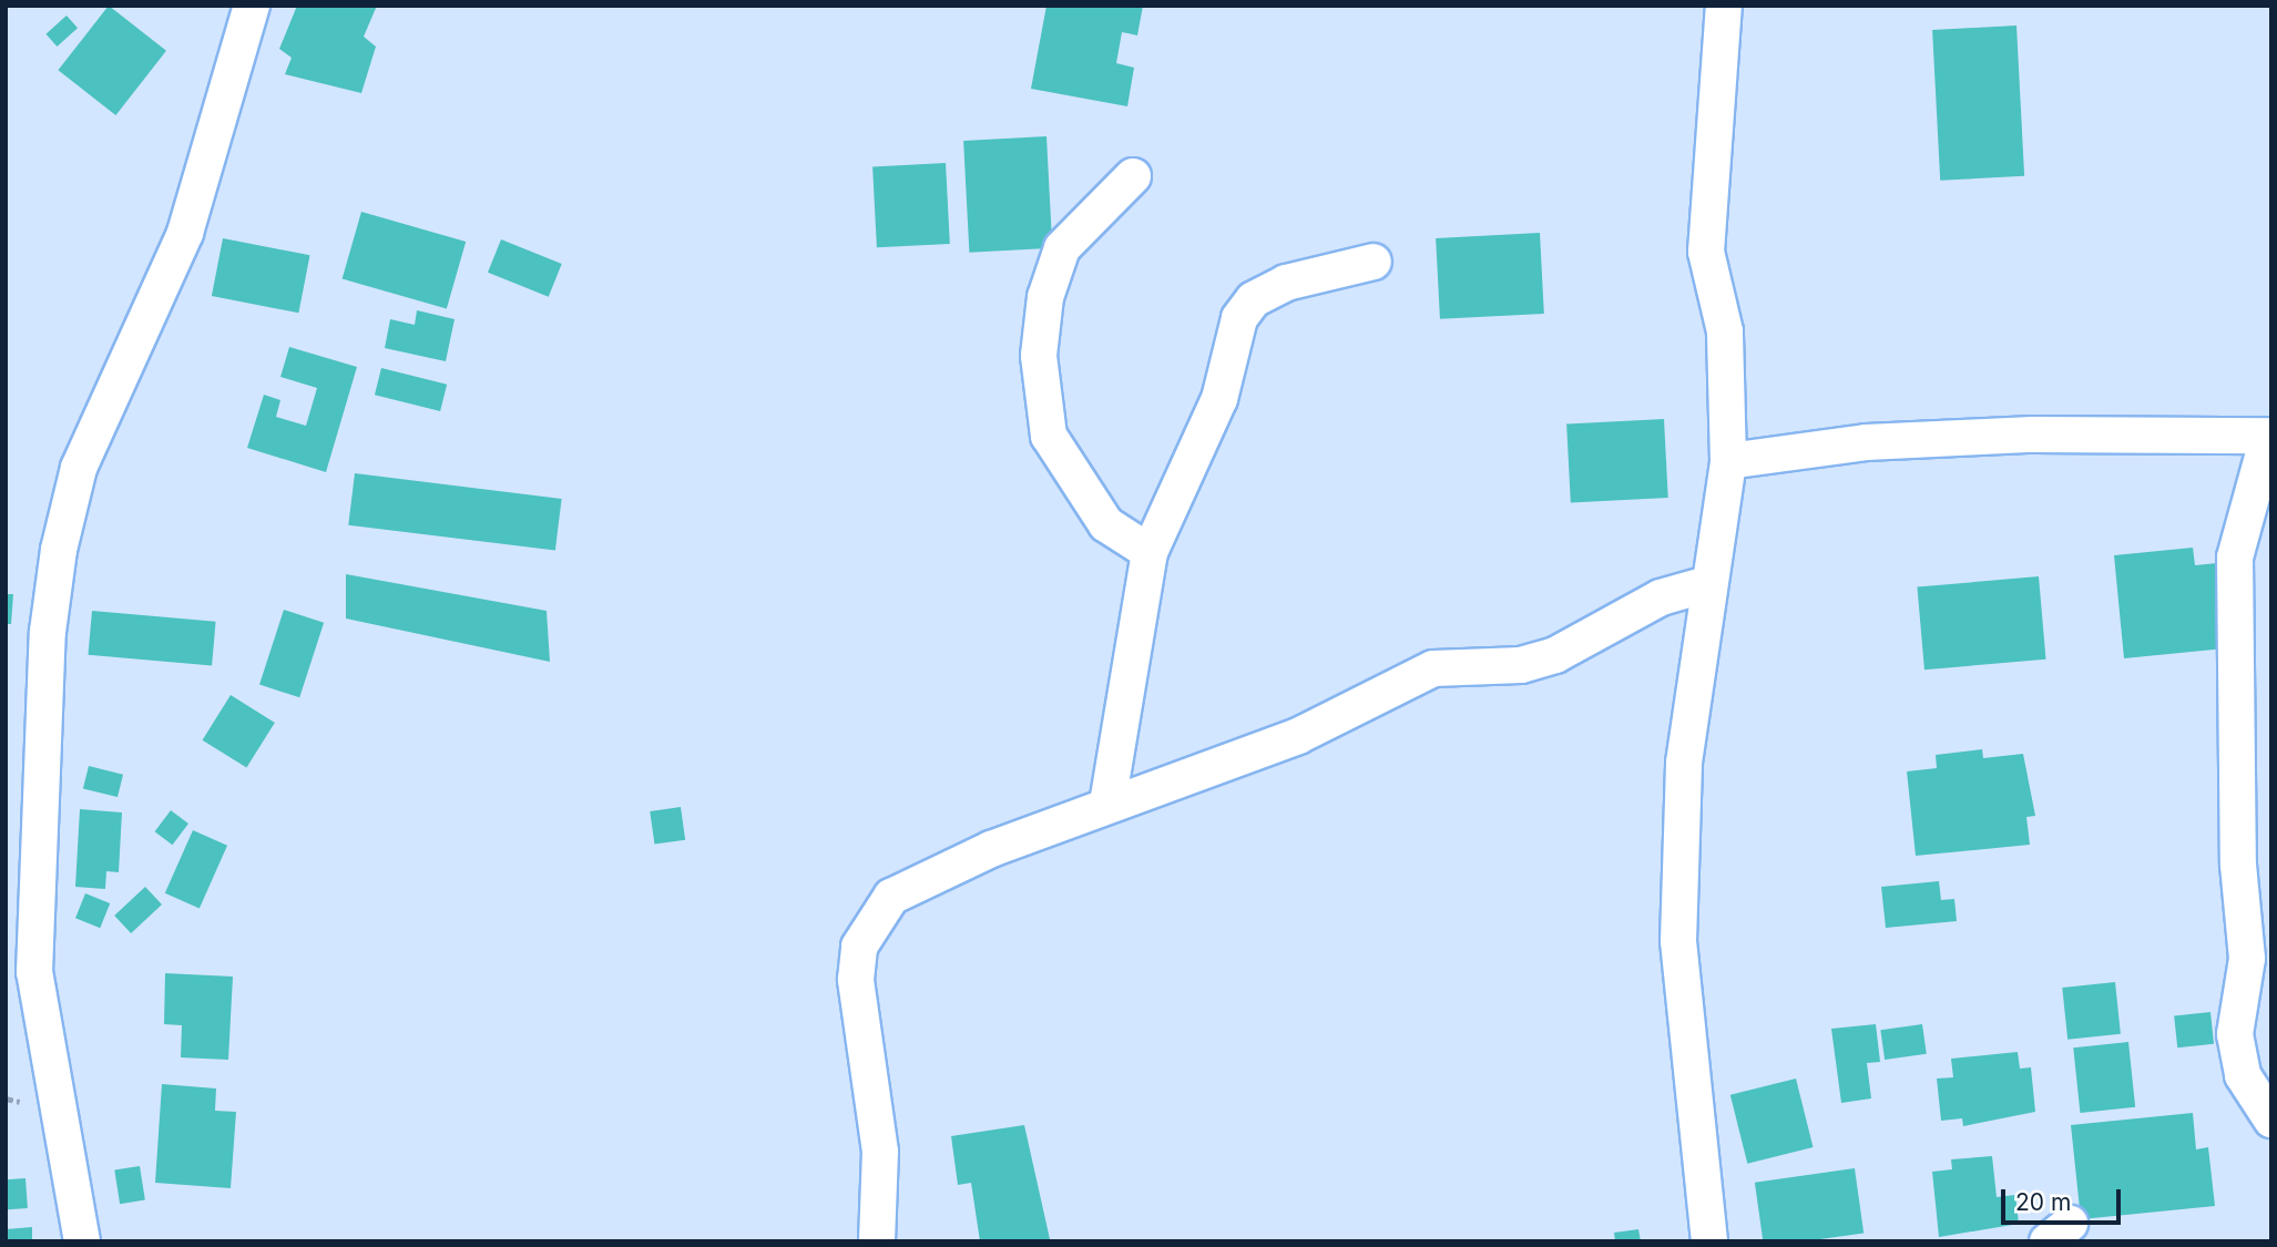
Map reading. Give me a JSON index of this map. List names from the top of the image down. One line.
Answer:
{"scale_bar":"20 m"}
